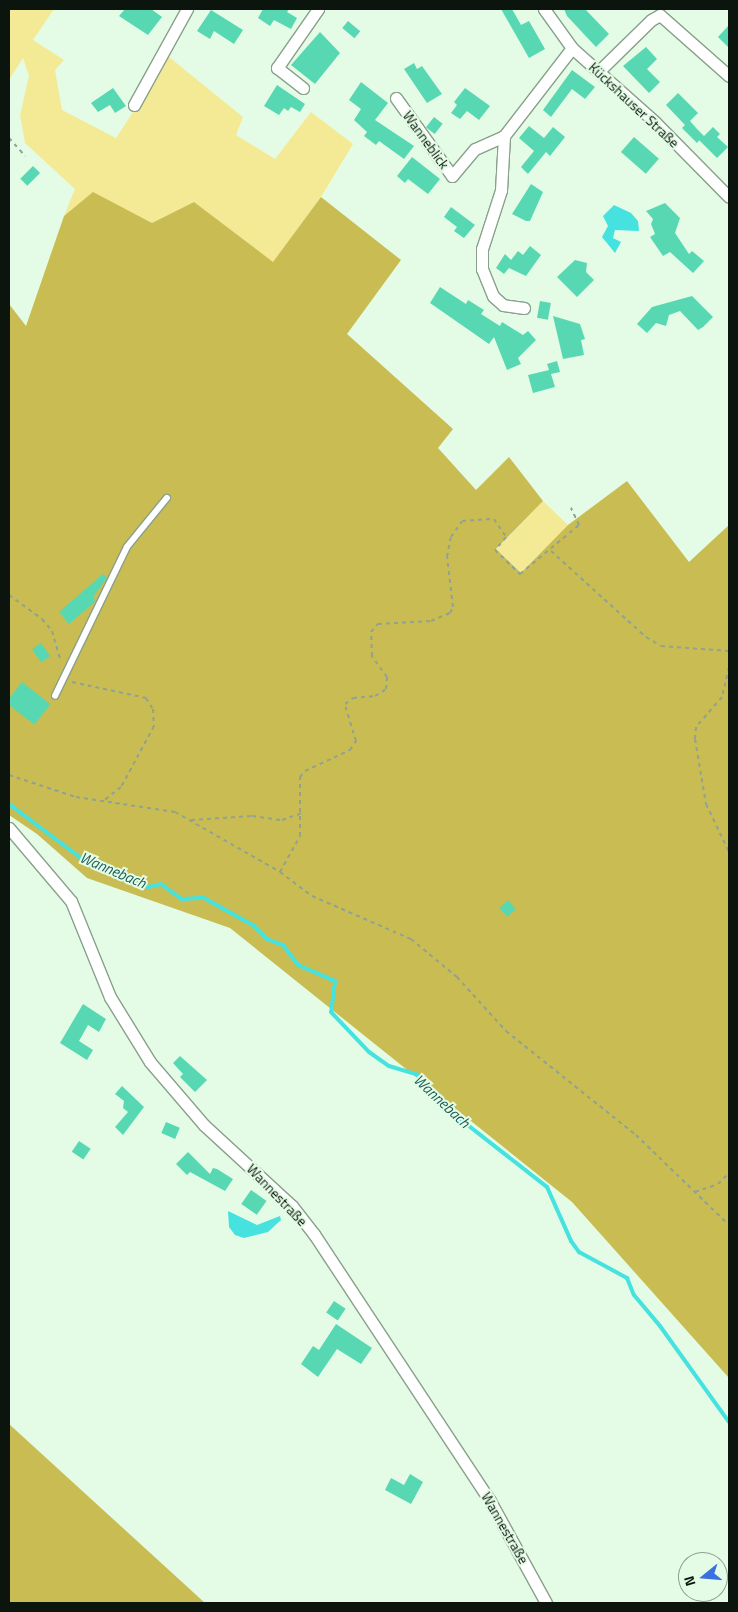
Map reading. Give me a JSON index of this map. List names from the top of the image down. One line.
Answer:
{"streets":{"street":["Kückshauser Straße","Wanneblick","Wannestraße"]},"water":["Wannebach"],"north":"left"}
